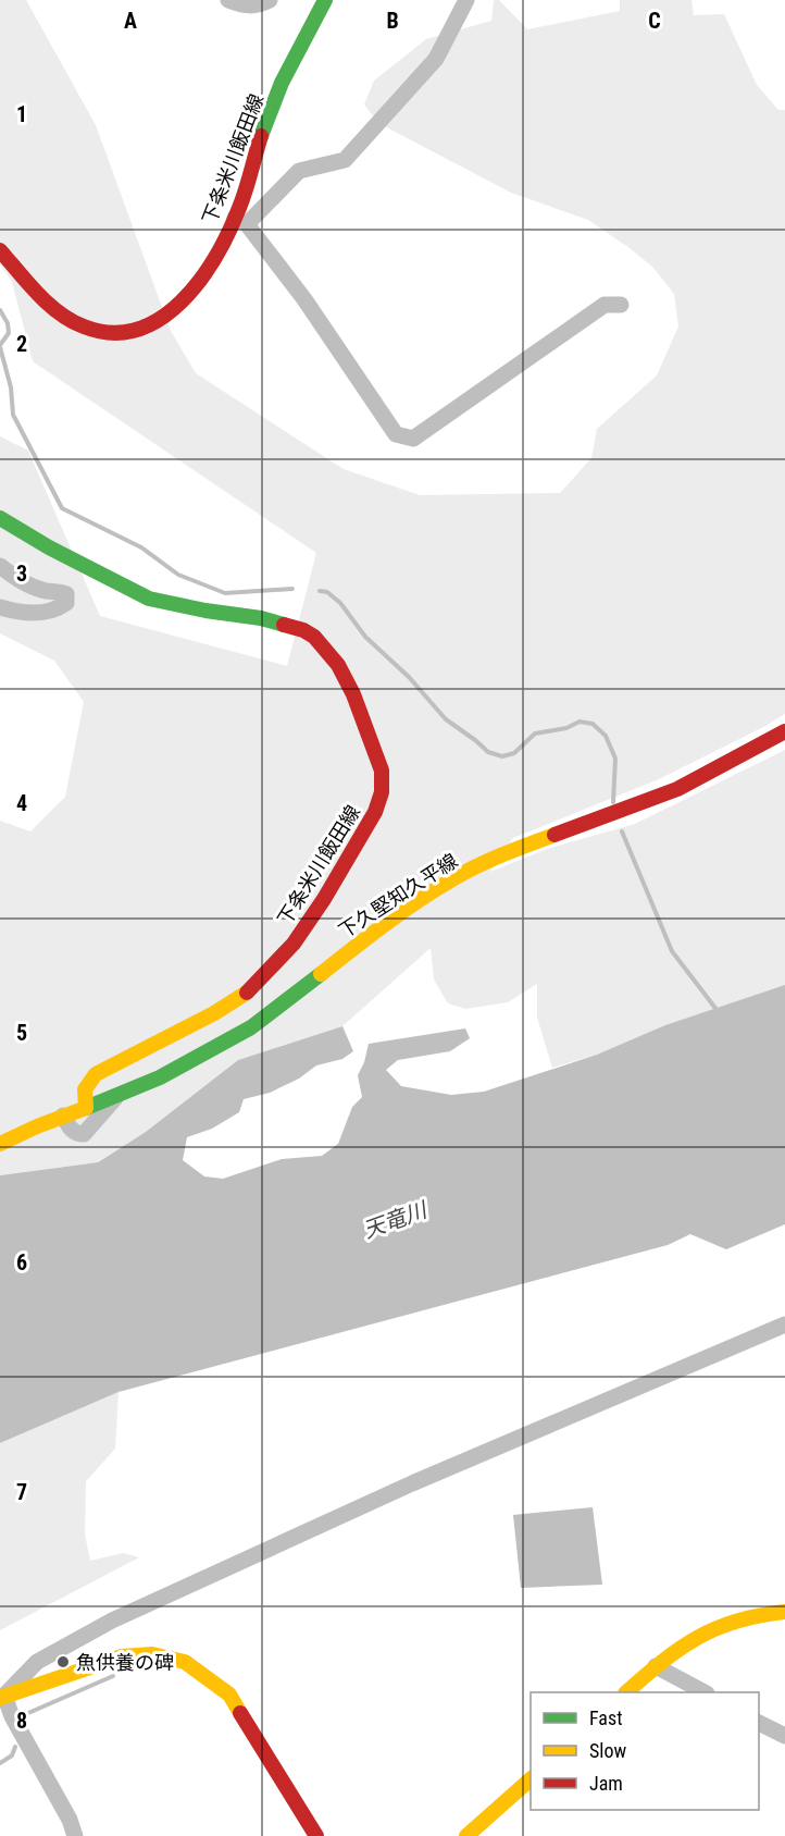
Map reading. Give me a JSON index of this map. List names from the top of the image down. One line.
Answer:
{"streets":{"main road":["下条米川飯田線","下久堅知久平線"]},"crossings":[["下条米川飯田線","下久堅知久平線"]],"water":["天竜川"],"places":["魚供養の碑"],"legend":["Fast","Slow","Jam"],"grid":{"columns":["A","B","C"],"rows":["1","2","3","4","5","6","7","8"]}}
